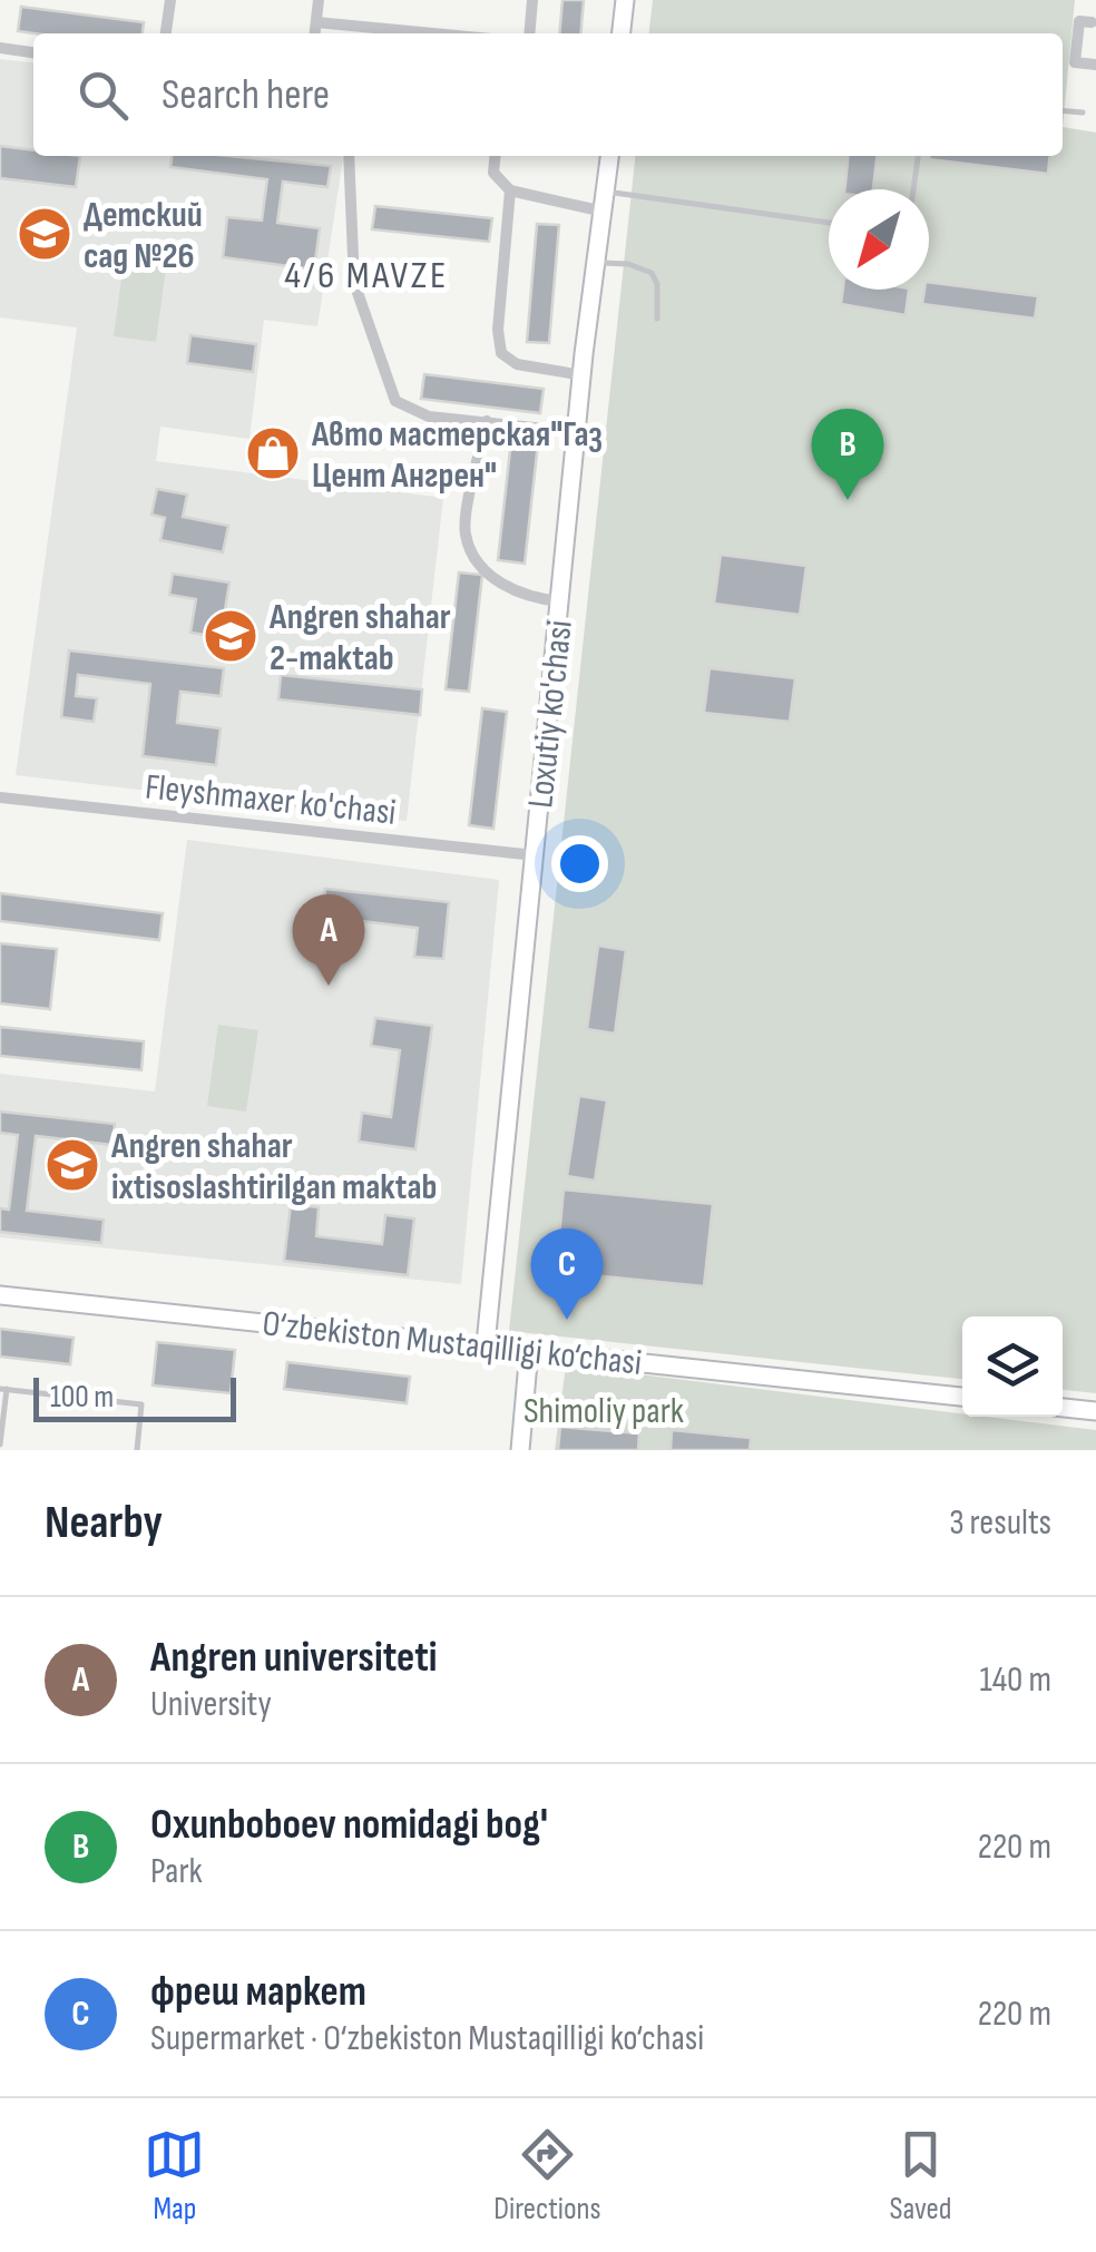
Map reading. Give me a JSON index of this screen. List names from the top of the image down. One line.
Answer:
{"streets":{"street":["Loxutiy ko'chasi","Fleyshmaxer ko'chasi","O‘zbekiston Mustaqilligi ko‘chasi"]},"crossings":[["Loxutiy ko'chasi","Fleyshmaxer ko'chasi"],["Loxutiy ko'chasi","O‘zbekiston Mustaqilligi ko‘chasi"]],"districts":["4/6 MAVZE"],"parks":["Shimoliy park"],"places":{"school or university":["Детский сад №26","Angren shahar 2-maktab","Angren shahar ixtisoslashtirilgan maktab"],"shop":["Авто мастерская\"Газ Цент Ангрен\""]},"scale_bar":"100 m","north":"bottom left","page":{"search":"Search here","pins":["B","A","C"],"scale":"100 m","heading":["Nearby","3 results"],"list":[{"mark":"A","name":"Angren universiteti","note":"University","value":"140 m"},{"mark":"B","name":"Oxunboboev nomidagi bog'","note":"Park","value":"220 m"},{"mark":"C","name":"фреш маркет","note":"Supermarket · O‘zbekiston Mustaqilligi ko‘chasi","value":"220 m"}],"nav":["Map","Directions","Saved"]}}
